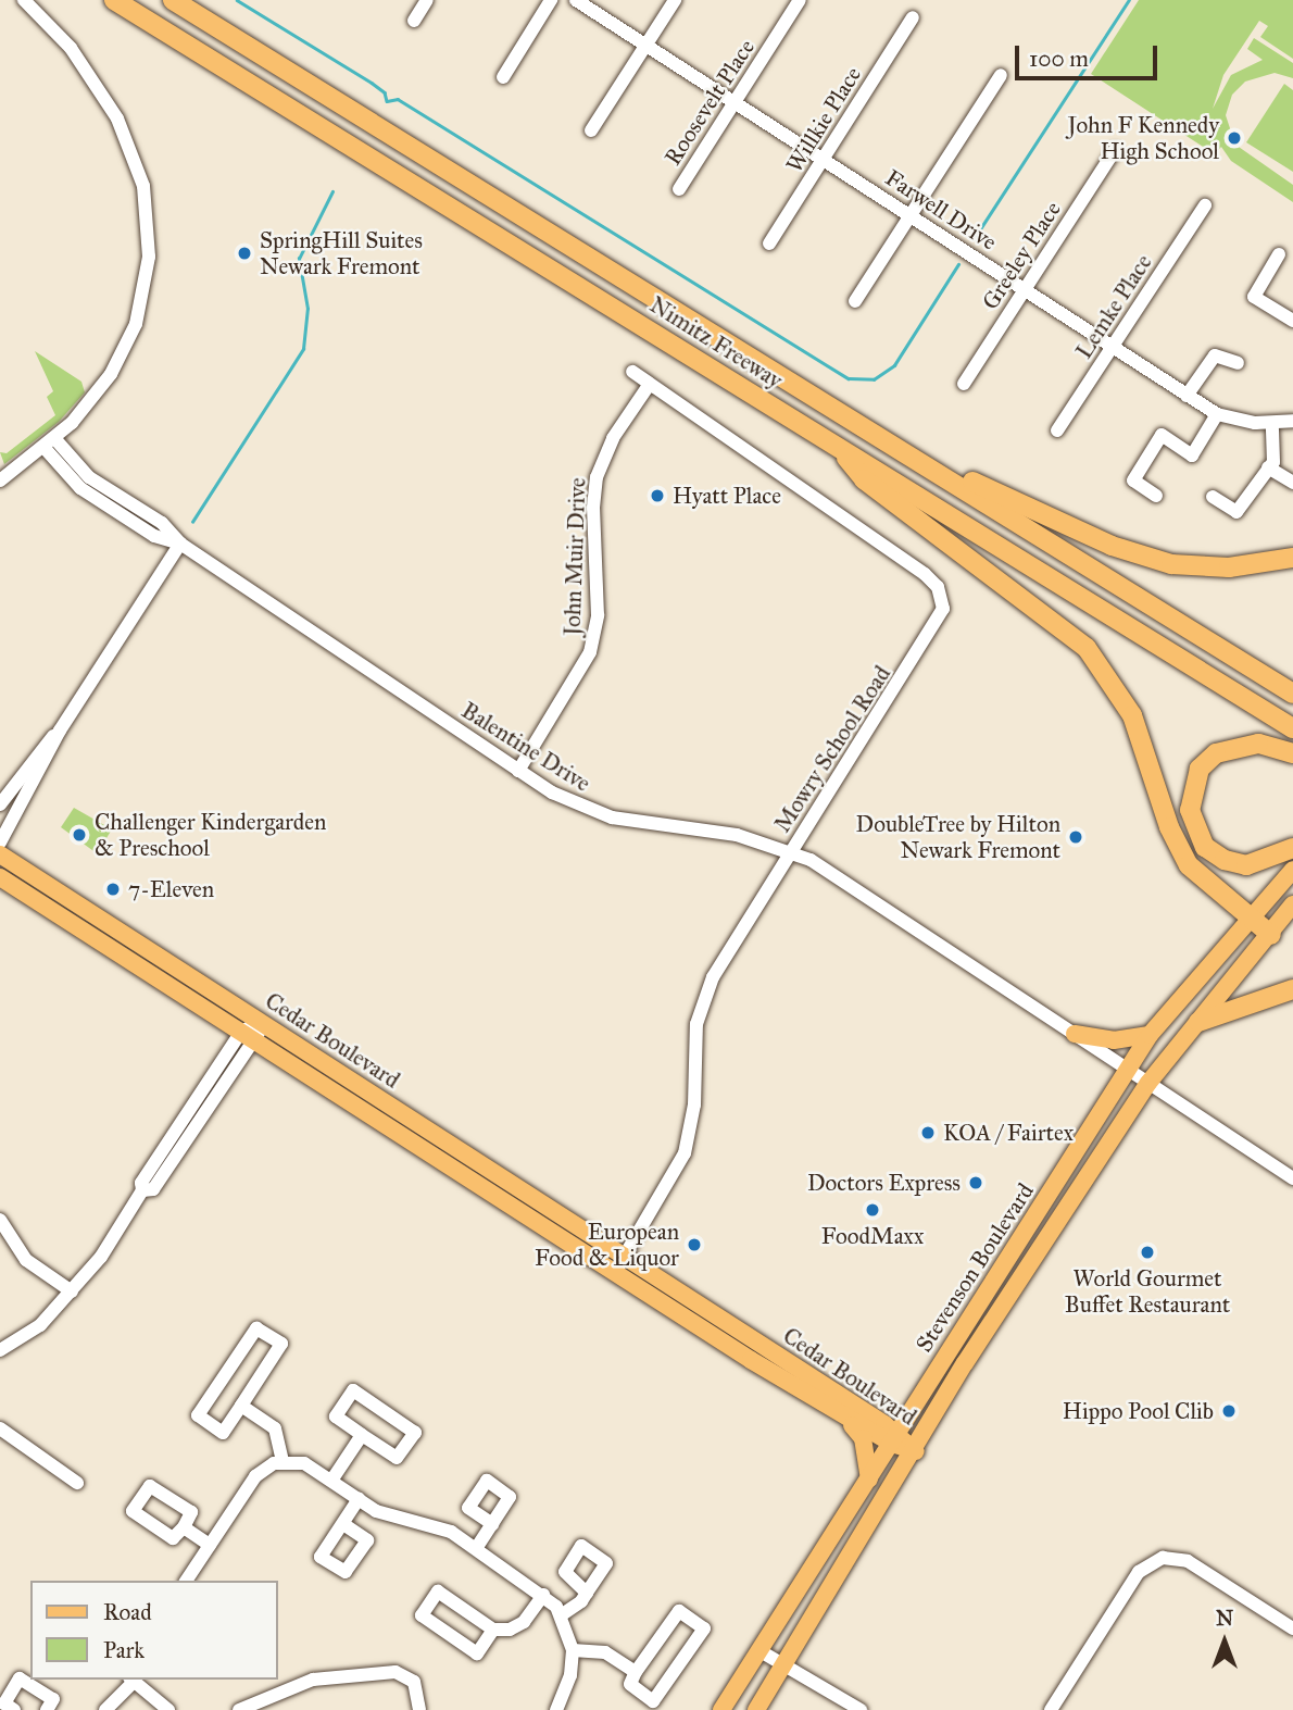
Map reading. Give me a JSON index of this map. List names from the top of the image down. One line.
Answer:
{"streets":{"highway":["Nimitz Freeway"],"main road":["Cedar Boulevard","Stevenson Boulevard"],"street":["Roosevelt Place","Willkie Place","Farwell Drive","Greeley Place","Lemke Place","John Muir Drive","Balentine Drive","Mowry School Road"]},"crossings":[["Roosevelt Place","Farwell Drive"],["Willkie Place","Farwell Drive"],["Farwell Drive","Greeley Place"],["Farwell Drive","Lemke Place"],["John Muir Drive","Balentine Drive"],["John Muir Drive","Mowry School Road"],["Balentine Drive","Mowry School Road"],["Balentine Drive","Stevenson Boulevard"],["Mowry School Road","Cedar Boulevard"],["Cedar Boulevard","Stevenson Boulevard"]],"places":["John F Kennedy High School","SpringHill Suites Newark Fremont","Hyatt Place","Challenger Kindergarden & Preschool","DoubleTree by Hilton Newark Fremont","7-Eleven","KOA / Fairtex","Doctors Express","FoodMaxx","European Food & Liquor","World Gourmet Buffet Restaurant","Hippo Pool Clib"],"legend":["Road","Park"],"scale_bar":"100 m","north":"top"}
